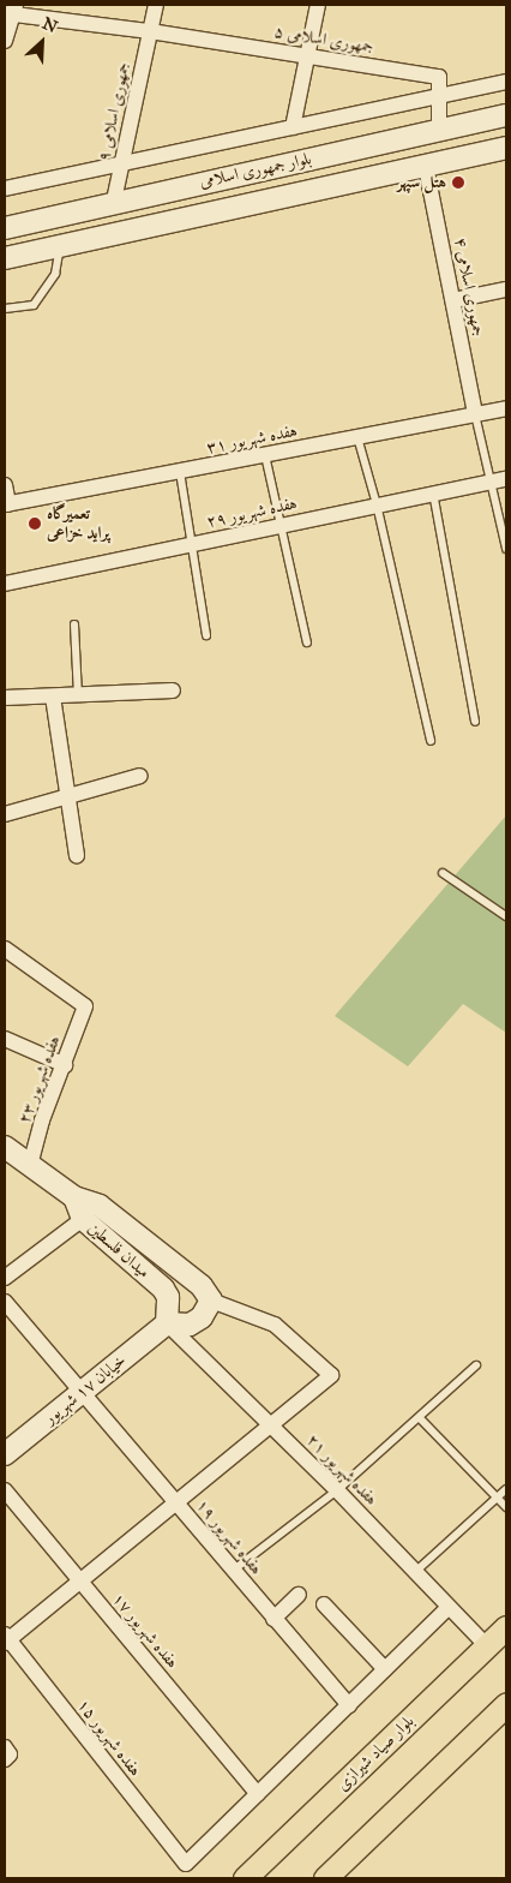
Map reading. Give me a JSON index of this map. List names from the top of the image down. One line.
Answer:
{"streets":{"main road":["بلوار جمهوری اسلامی","میدان فلسطین","خیابان ۱۷ شهریور","بلوار صیاد شیرازی"],"street":["جمهوری اسلامی ۵","جمهوری اسلامی ۹","جمهوری اسلامی ۴","هفده شهریور ۳۱","هفده شهریور ۲۹","هفده شهریور ۲۳","هفده شهریور ۲۱","هفده شهریور ۱۹","هفده شهریور ۱۷","هفده شهریور ۱۵"]},"crossings":[["جمهوری اسلامی ۵","جمهوری اسلامی ۹"],["جمهوری اسلامی ۹","بلوار جمهوری اسلامی"],["بلوار جمهوری اسلامی","جمهوری اسلامی ۴"],["جمهوری اسلامی ۴","هفده شهریور ۳۱"],["میدان فلسطین","خیابان ۱۷ شهریور"],["میدان فلسطین","هفده شهریور ۲۱"],["خیابان ۱۷ شهریور","هفده شهریور ۲۱"],["خیابان ۱۷ شهریور","هفده شهریور ۱۹"],["هفده شهریور ۲۱","بلوار صیاد شیرازی"],["هفده شهریور ۱۷","هفده شهریور ۱۵"]],"places":["هتل سپهر","تعمیرگاه پراید خزاعی"],"north":"top right"}
